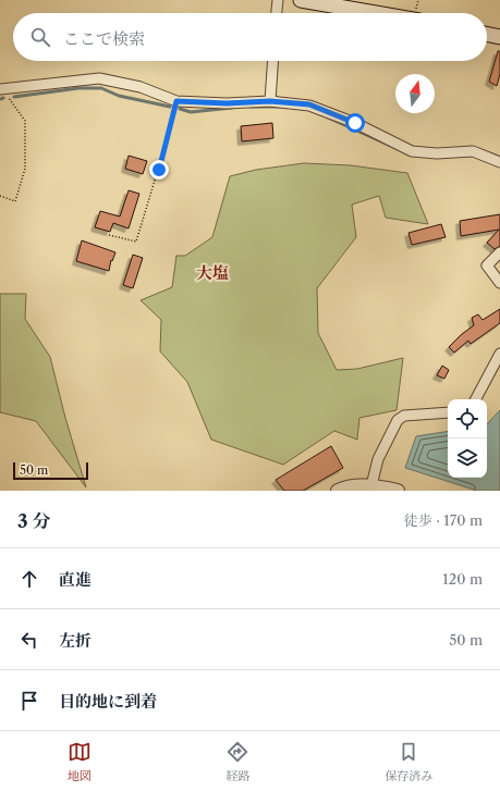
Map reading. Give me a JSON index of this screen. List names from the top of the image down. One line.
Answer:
{"districts":["大塩"],"scale_bar":"50 m","north":"top","page":{"search":"ここで検索","scale":"50 m","heading":["3 分","徒歩 · 170 m"],"list":[["直進","120 m"],["左折","50 m"],"目的地に到着"],"nav":["地図","経路","保存済み"]}}
